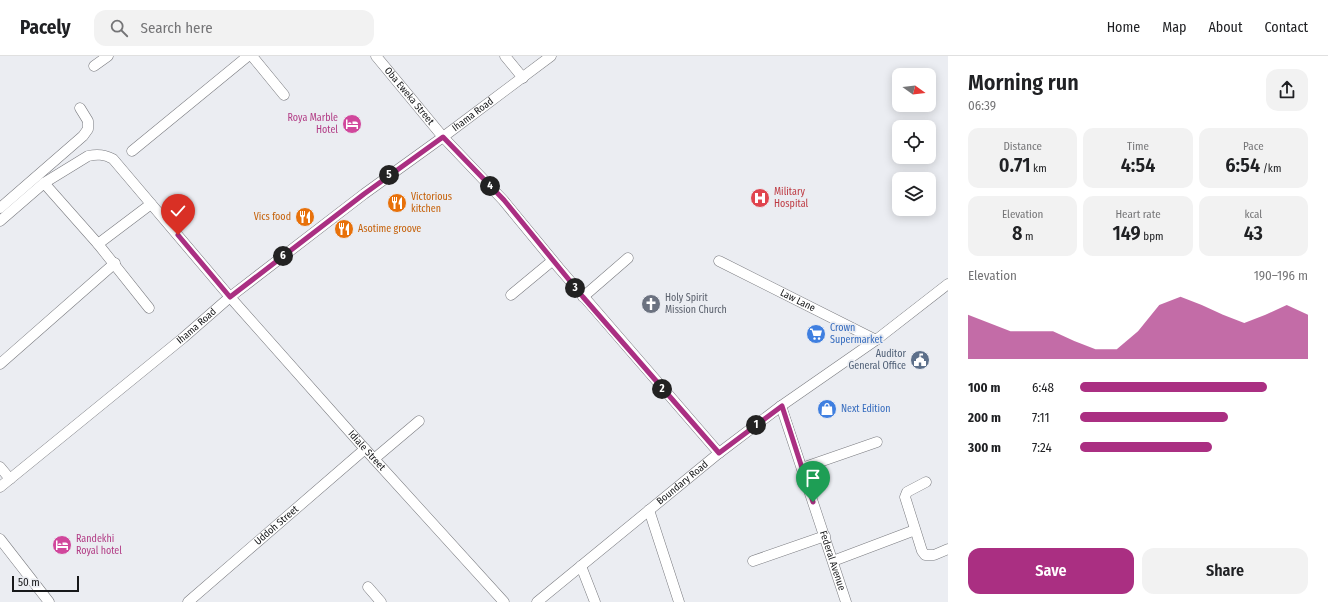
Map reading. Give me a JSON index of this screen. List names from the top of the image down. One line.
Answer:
{"streets":{"street":["Oba Eweka Street","Ihama Road","Law Lane","Idiale Street","Boundary Road","Uddoh Street","Federal Avenue"]},"crossings":[["Oba Eweka Street","Ihama Road"],["Oba Eweka Street","Boundary Road"],["Ihama Road","Idiale Street"],["Law Lane","Boundary Road"],["Idiale Street","Uddoh Street"],["Boundary Road","Federal Avenue"]],"places":{"hotel":["Roya Marble Hotel","Randekhi Royal hotel"],"hospital":["Military Hospital"],"restaurant":["Victorious kitchen","Vics food","Asotime groove"],"church":["Holy Spirit Mission Church"],"supermarket":["Crown Supermarket"],"public building":["Auditor General Office"],"shop":["Next Edition"]},"scale_bar":"50 m","north":"right","page":{"header":"Pacely","search":"Search here","nav":["Home","Map","About","Contact"],"heading":["Morning run","06:39"],"stats":[["Distance","0.71 km"],["Time","4:54"],["Pace","6:54 /km"],["Elevation","8 m"],["Heart rate","149 bpm"],["kcal","43"]],"pins":["5","4","6","3","2","1"],"chart":["Elevation","190–196 m"],"list":[{"name":"100 m","note":"6:48"},{"name":"200 m","note":"7:11"},{"name":"300 m","note":"7:24"}],"buttons":["Save","Share"],"scale":"50 m"}}
